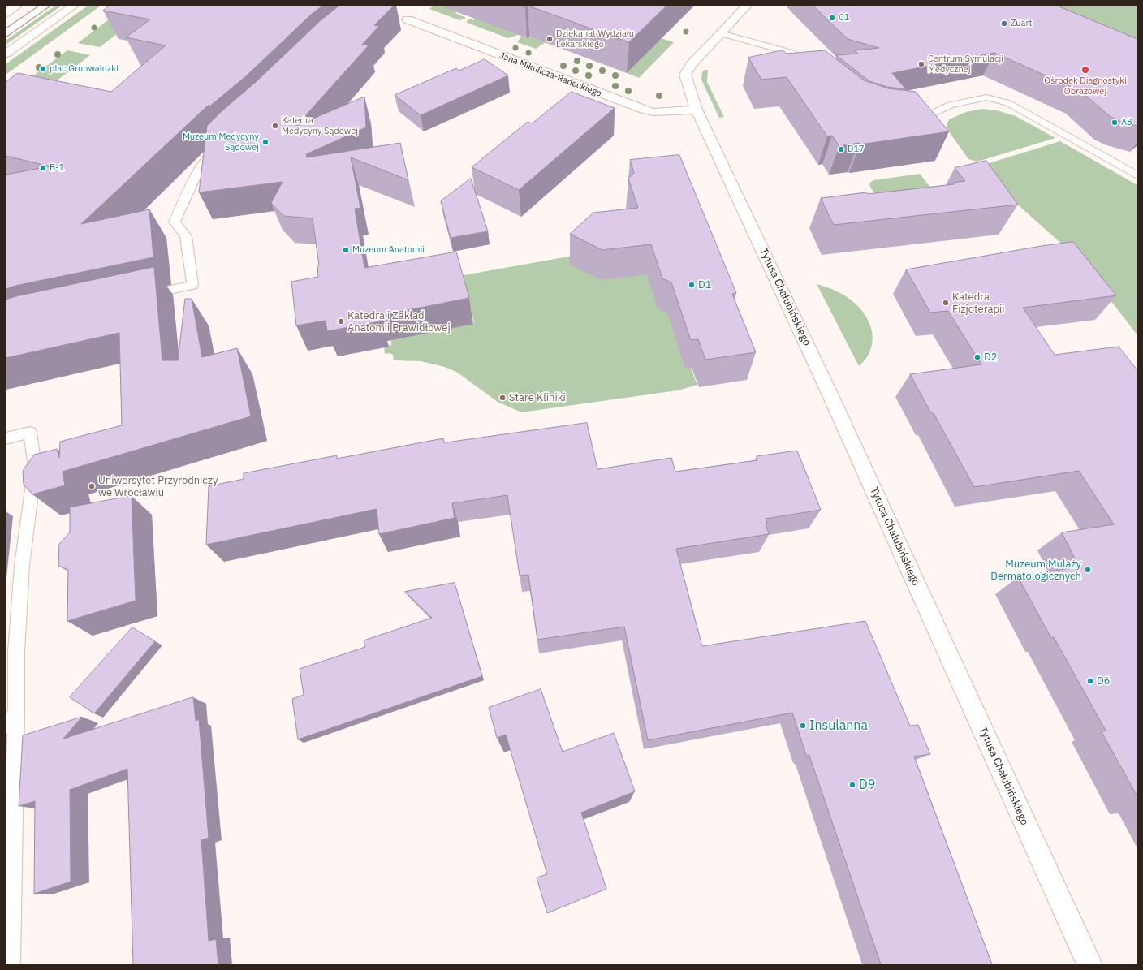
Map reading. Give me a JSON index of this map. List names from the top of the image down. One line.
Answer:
{"streets":{"street":["Jana Mikulicza-Radeckiego","Tytusa Chałubińskiego"]},"crossings":[["Jana Mikulicza-Radeckiego","Tytusa Chałubińskiego"]],"places":["C1","Zuart","Dziekanat Wydziału Lekarskiego","Centrum Symulacji Medycznej","plac Grunwaldzki","Ośrodek Diagnostyki Obrazowej","A8","Katedra Medycyny Sądowej","Muzeum Medycyny Sądowej","D17","B-1","Muzeum Anatomii","D1","Katedra Fizjoterapii","Katedra i Zakład Anatomii Prawidłowej","D2","Stare Kliniki","Uniwersytet Przyrodniczy we Wrocławiu","Muzeum Mulaży Dermatologicznych","D6","Insulanna","D9"]}
